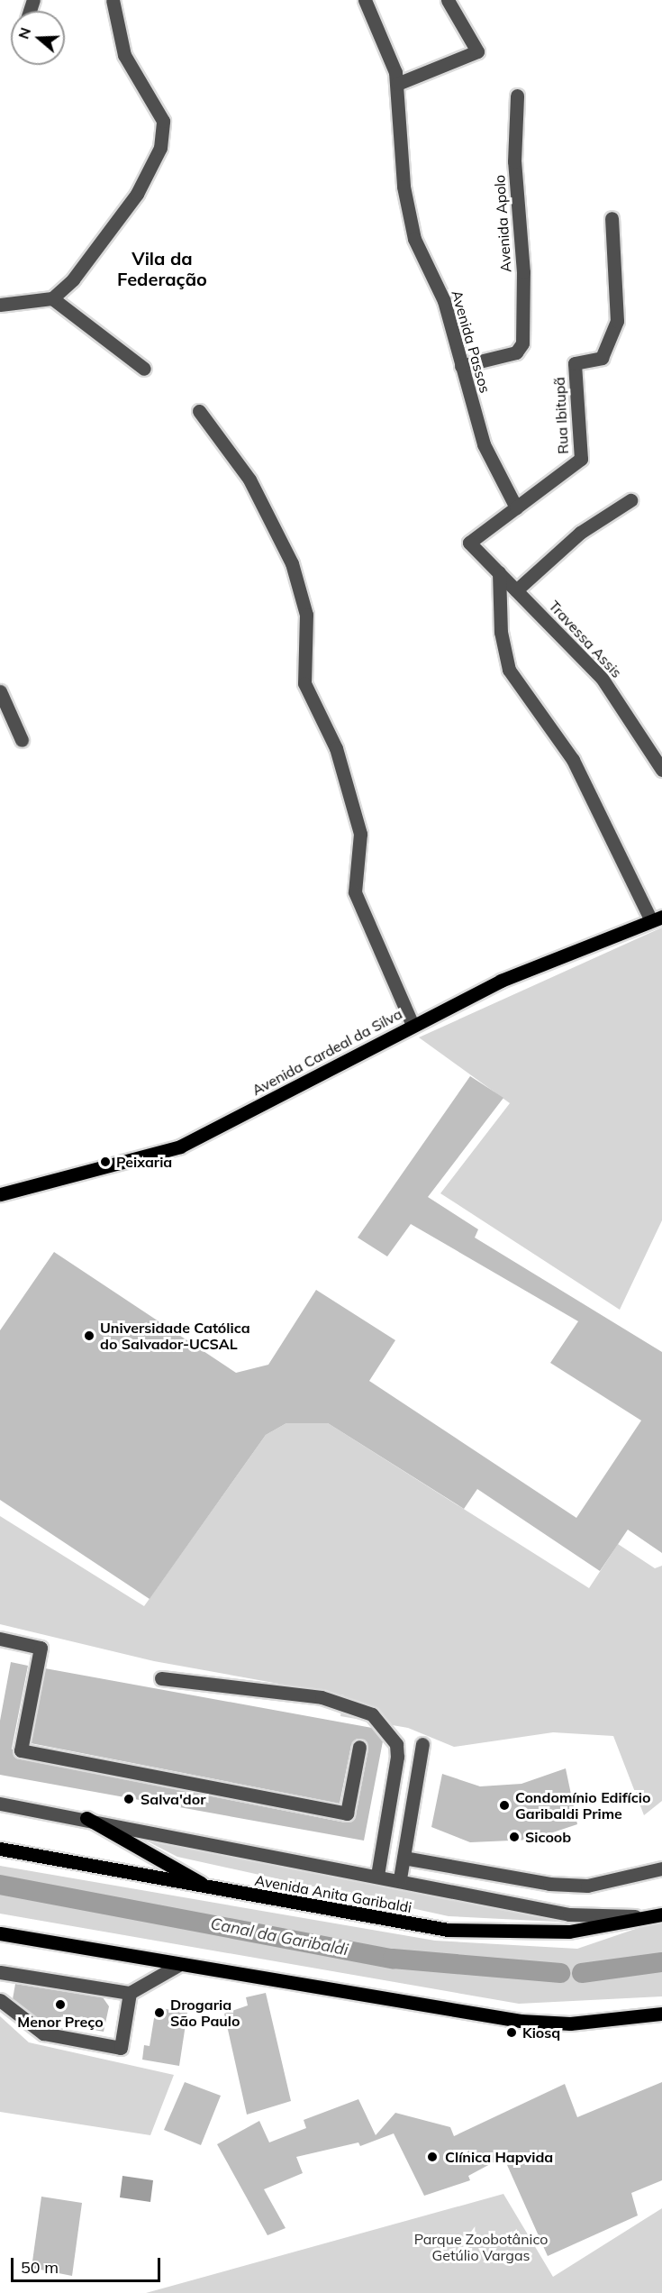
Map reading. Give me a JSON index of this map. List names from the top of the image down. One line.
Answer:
{"streets":{"main road":["Avenida Cardeal da Silva","Avenida Anita Garibaldi"],"street":["Avenida Apolo","Avenida Passos","Rua Ibitupã","Travessa Assis"]},"crossings":[["Avenida Apolo","Avenida Passos"],["Avenida Passos","Rua Ibitupã"],["Avenida Passos","Travessa Assis"],["Rua Ibitupã","Travessa Assis"]],"districts":["Vila da Federação"],"water":["Canal da Garibaldi"],"parks":["Parque Zoobotânico Getúlio Vargas"],"places":["Peixaria","Universidade Católica do Salvador-UCSAL","Salva'dor","Condomínio Edifício Garibaldi Prime","Sicoob","Menor Preço","Drogaria São Paulo","Kiosq","Clínica Hapvida"],"scale_bar":"50 m","north":"left"}
